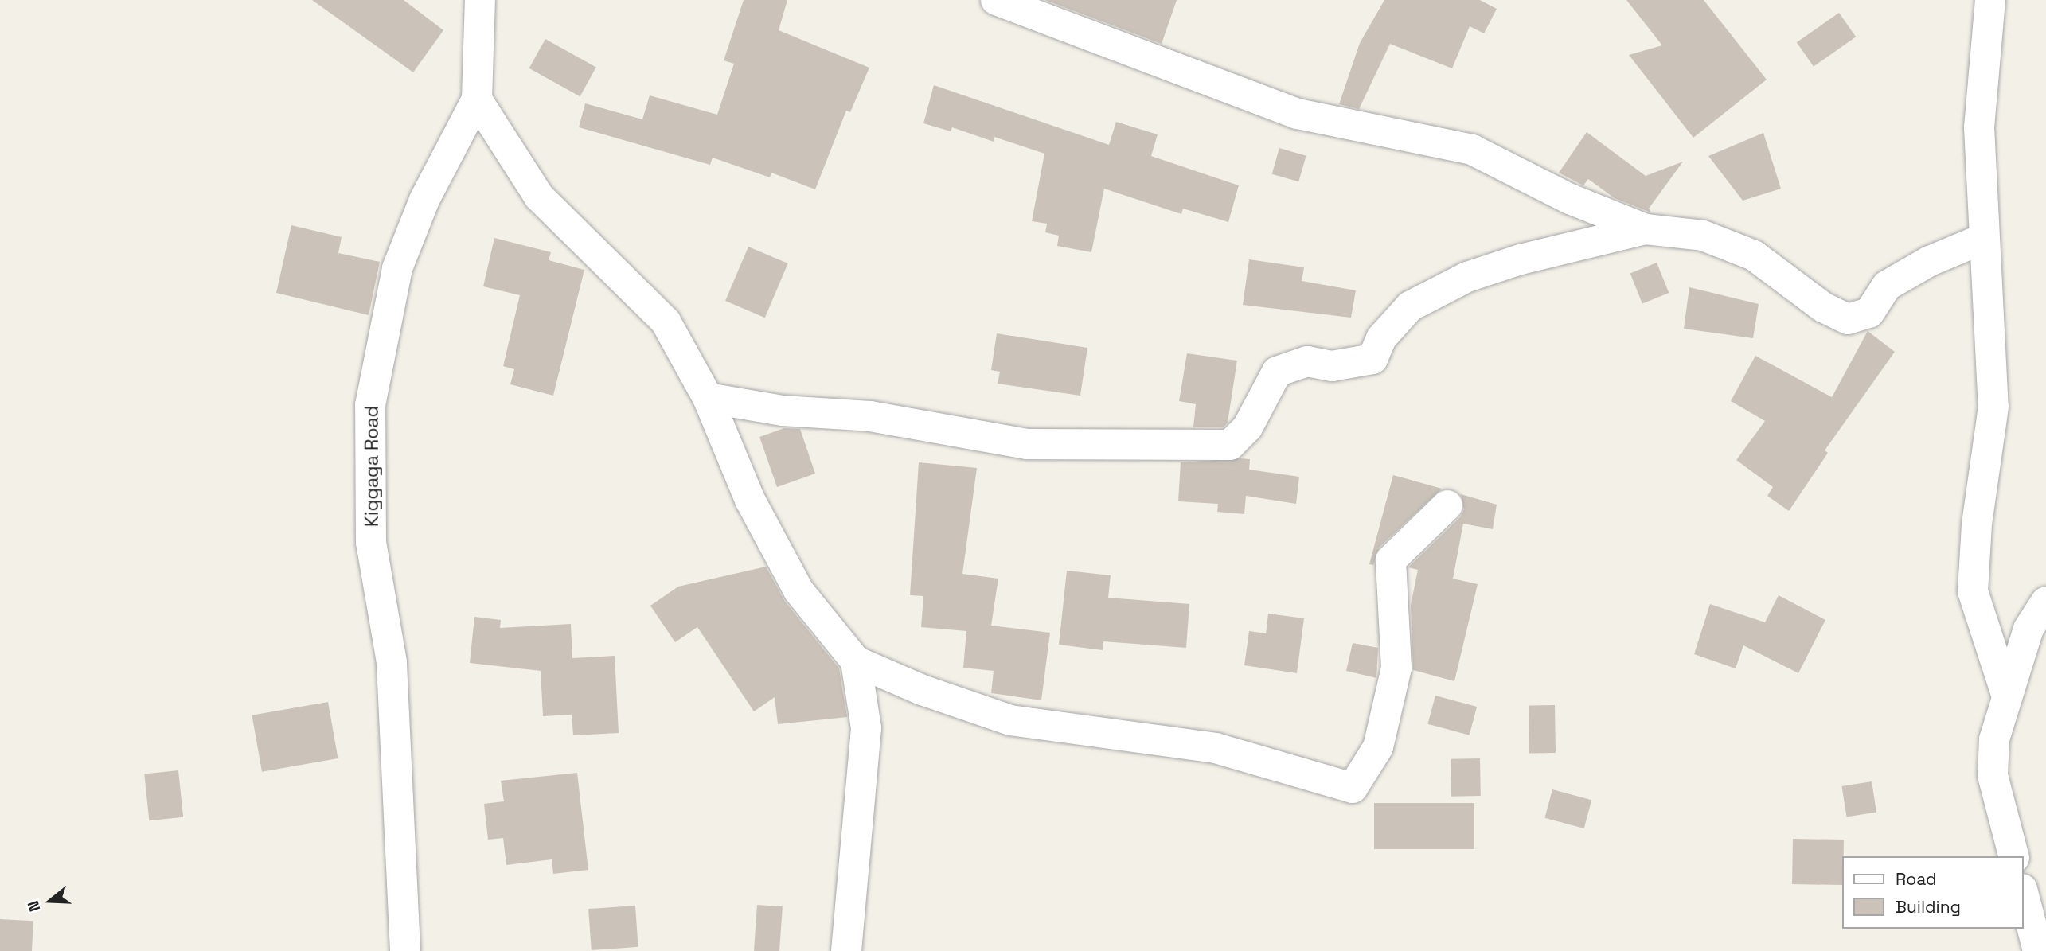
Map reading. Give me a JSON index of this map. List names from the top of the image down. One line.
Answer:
{"streets":{"street":["Kiggaga Road"]},"legend":["Road","Building"],"north":"left"}
